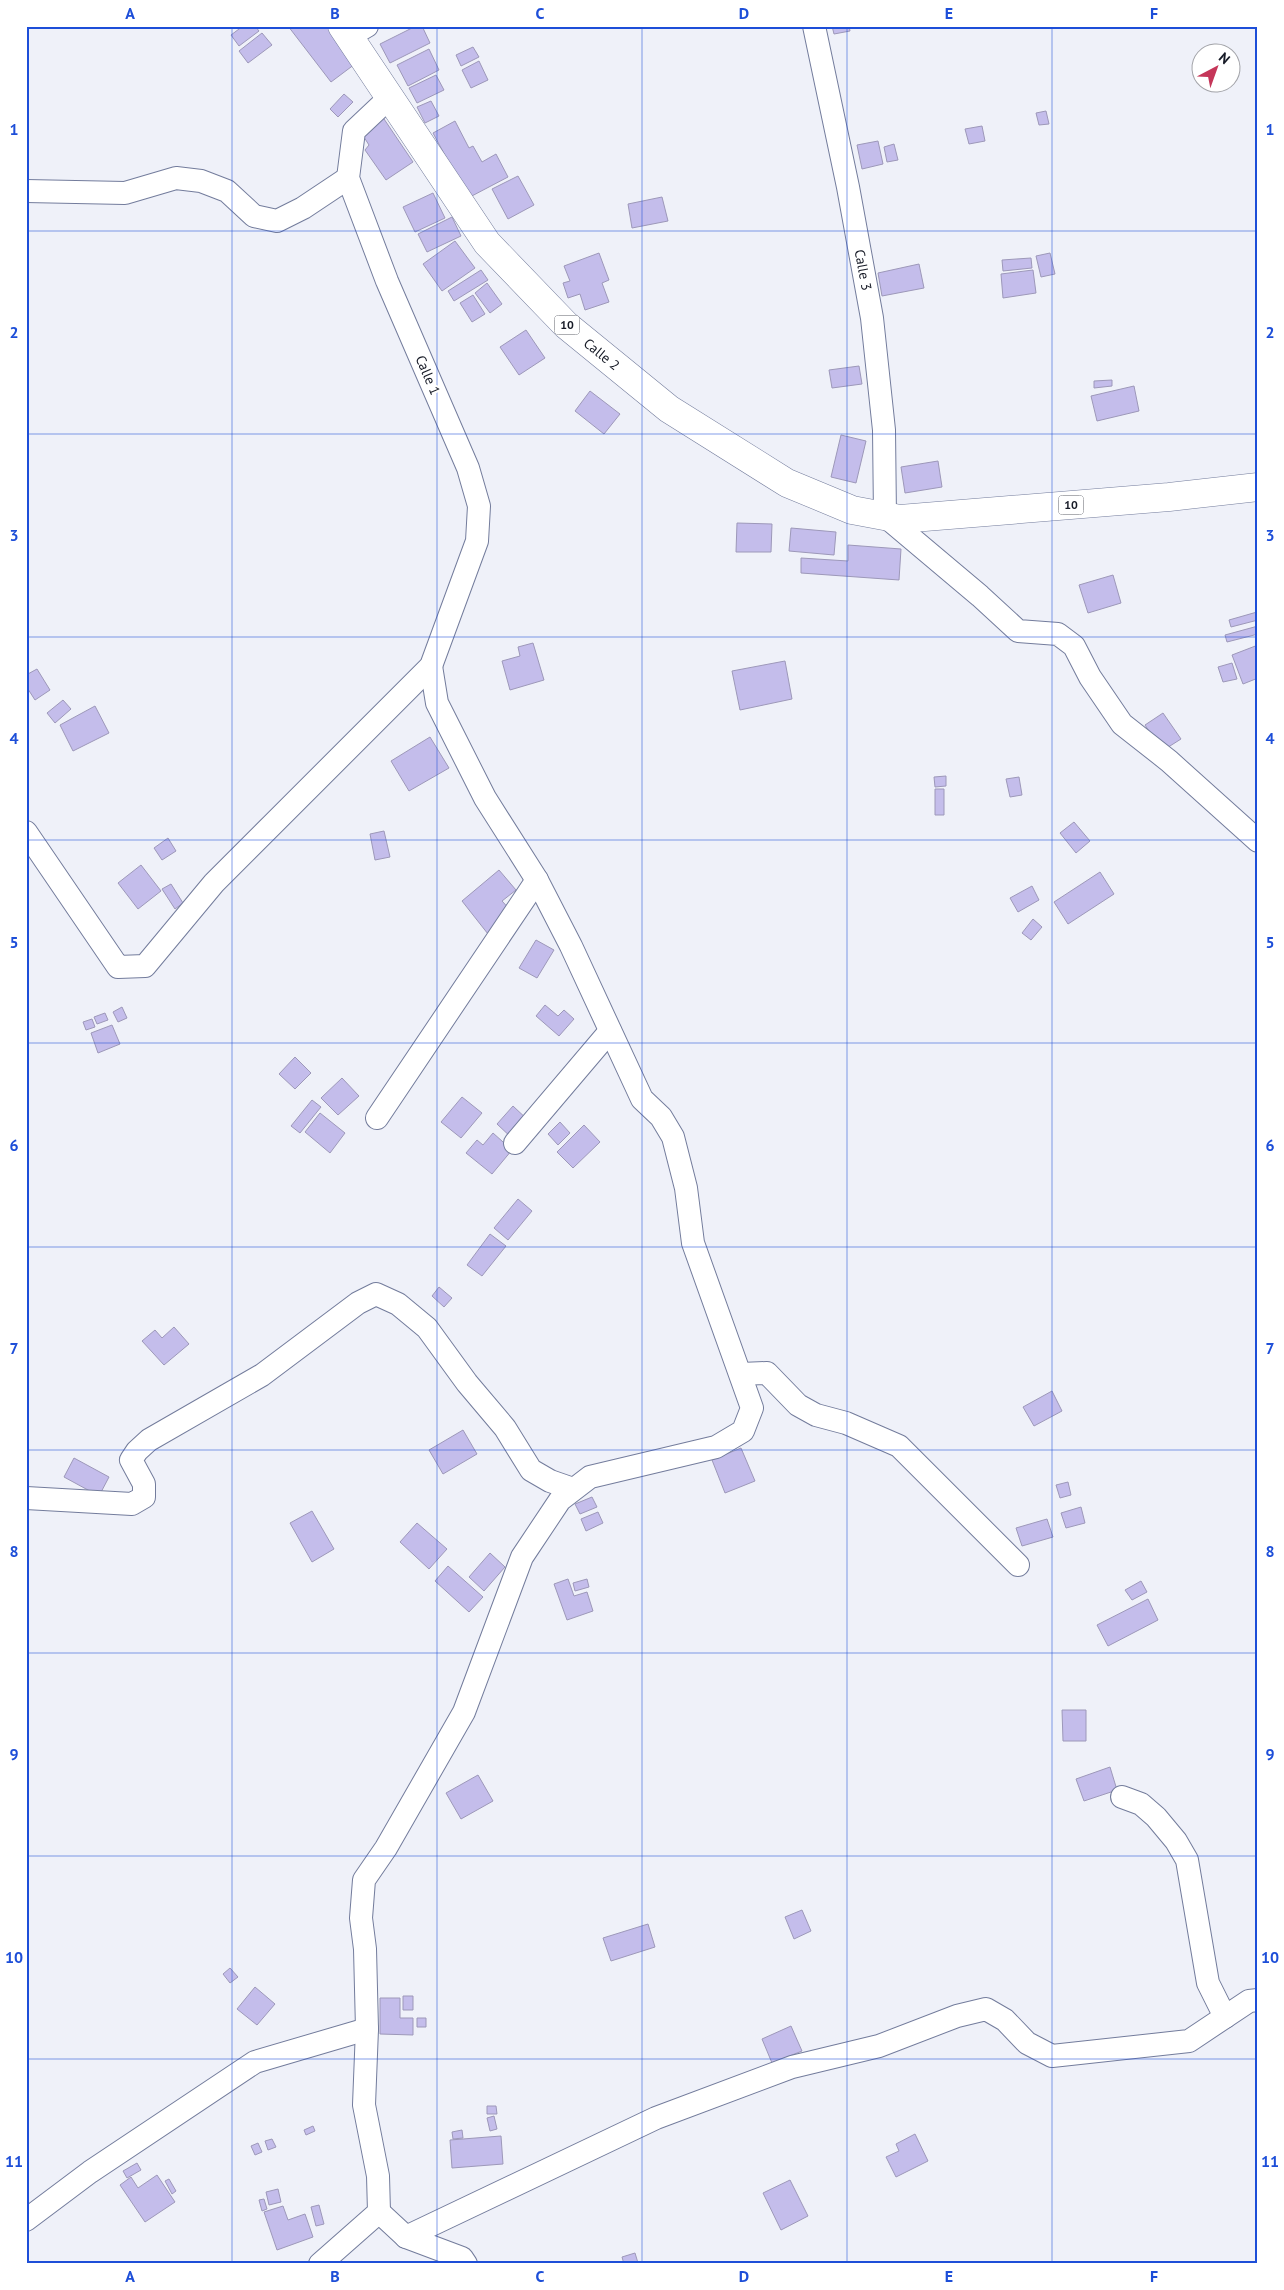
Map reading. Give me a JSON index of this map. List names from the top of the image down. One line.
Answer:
{"streets":{"main road":["10","Calle 2"],"street":["Calle 3","Calle 1"]},"crossings":[["Calle 3","10"],["Calle 3","Calle 2"],["10","Calle 2"],["Calle 2","Calle 1"]],"north":"top right","grid":{"columns":["A","B","C","D","E","F"],"rows":["1","2","3","4","5","6","7","8","9","10","11"]}}
